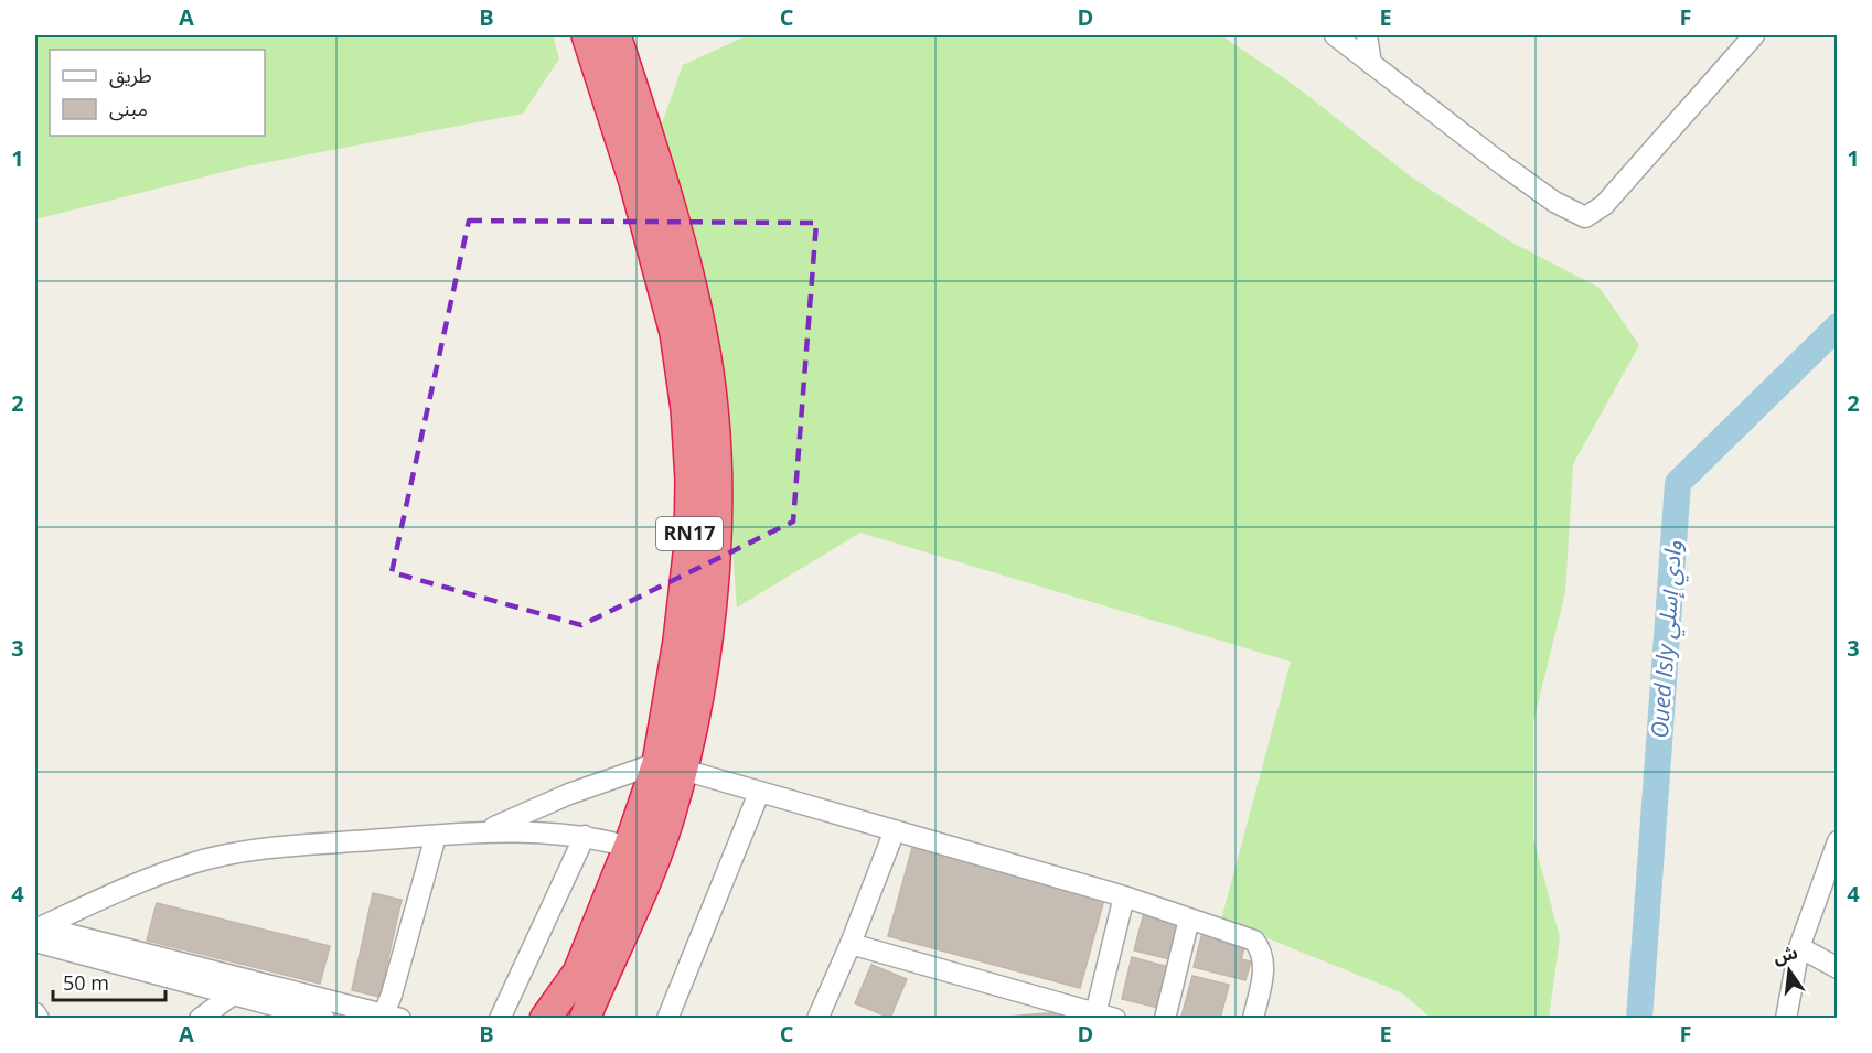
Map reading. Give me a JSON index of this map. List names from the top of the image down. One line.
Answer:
{"streets":{"highway":["RN17"]},"water":["Oued Isly وادي إسلي"],"legend":["طريق","مبنى"],"scale_bar":"50 m","north":"top","grid":{"columns":["A","B","C","D","E","F"],"rows":["1","2","3","4"]}}
